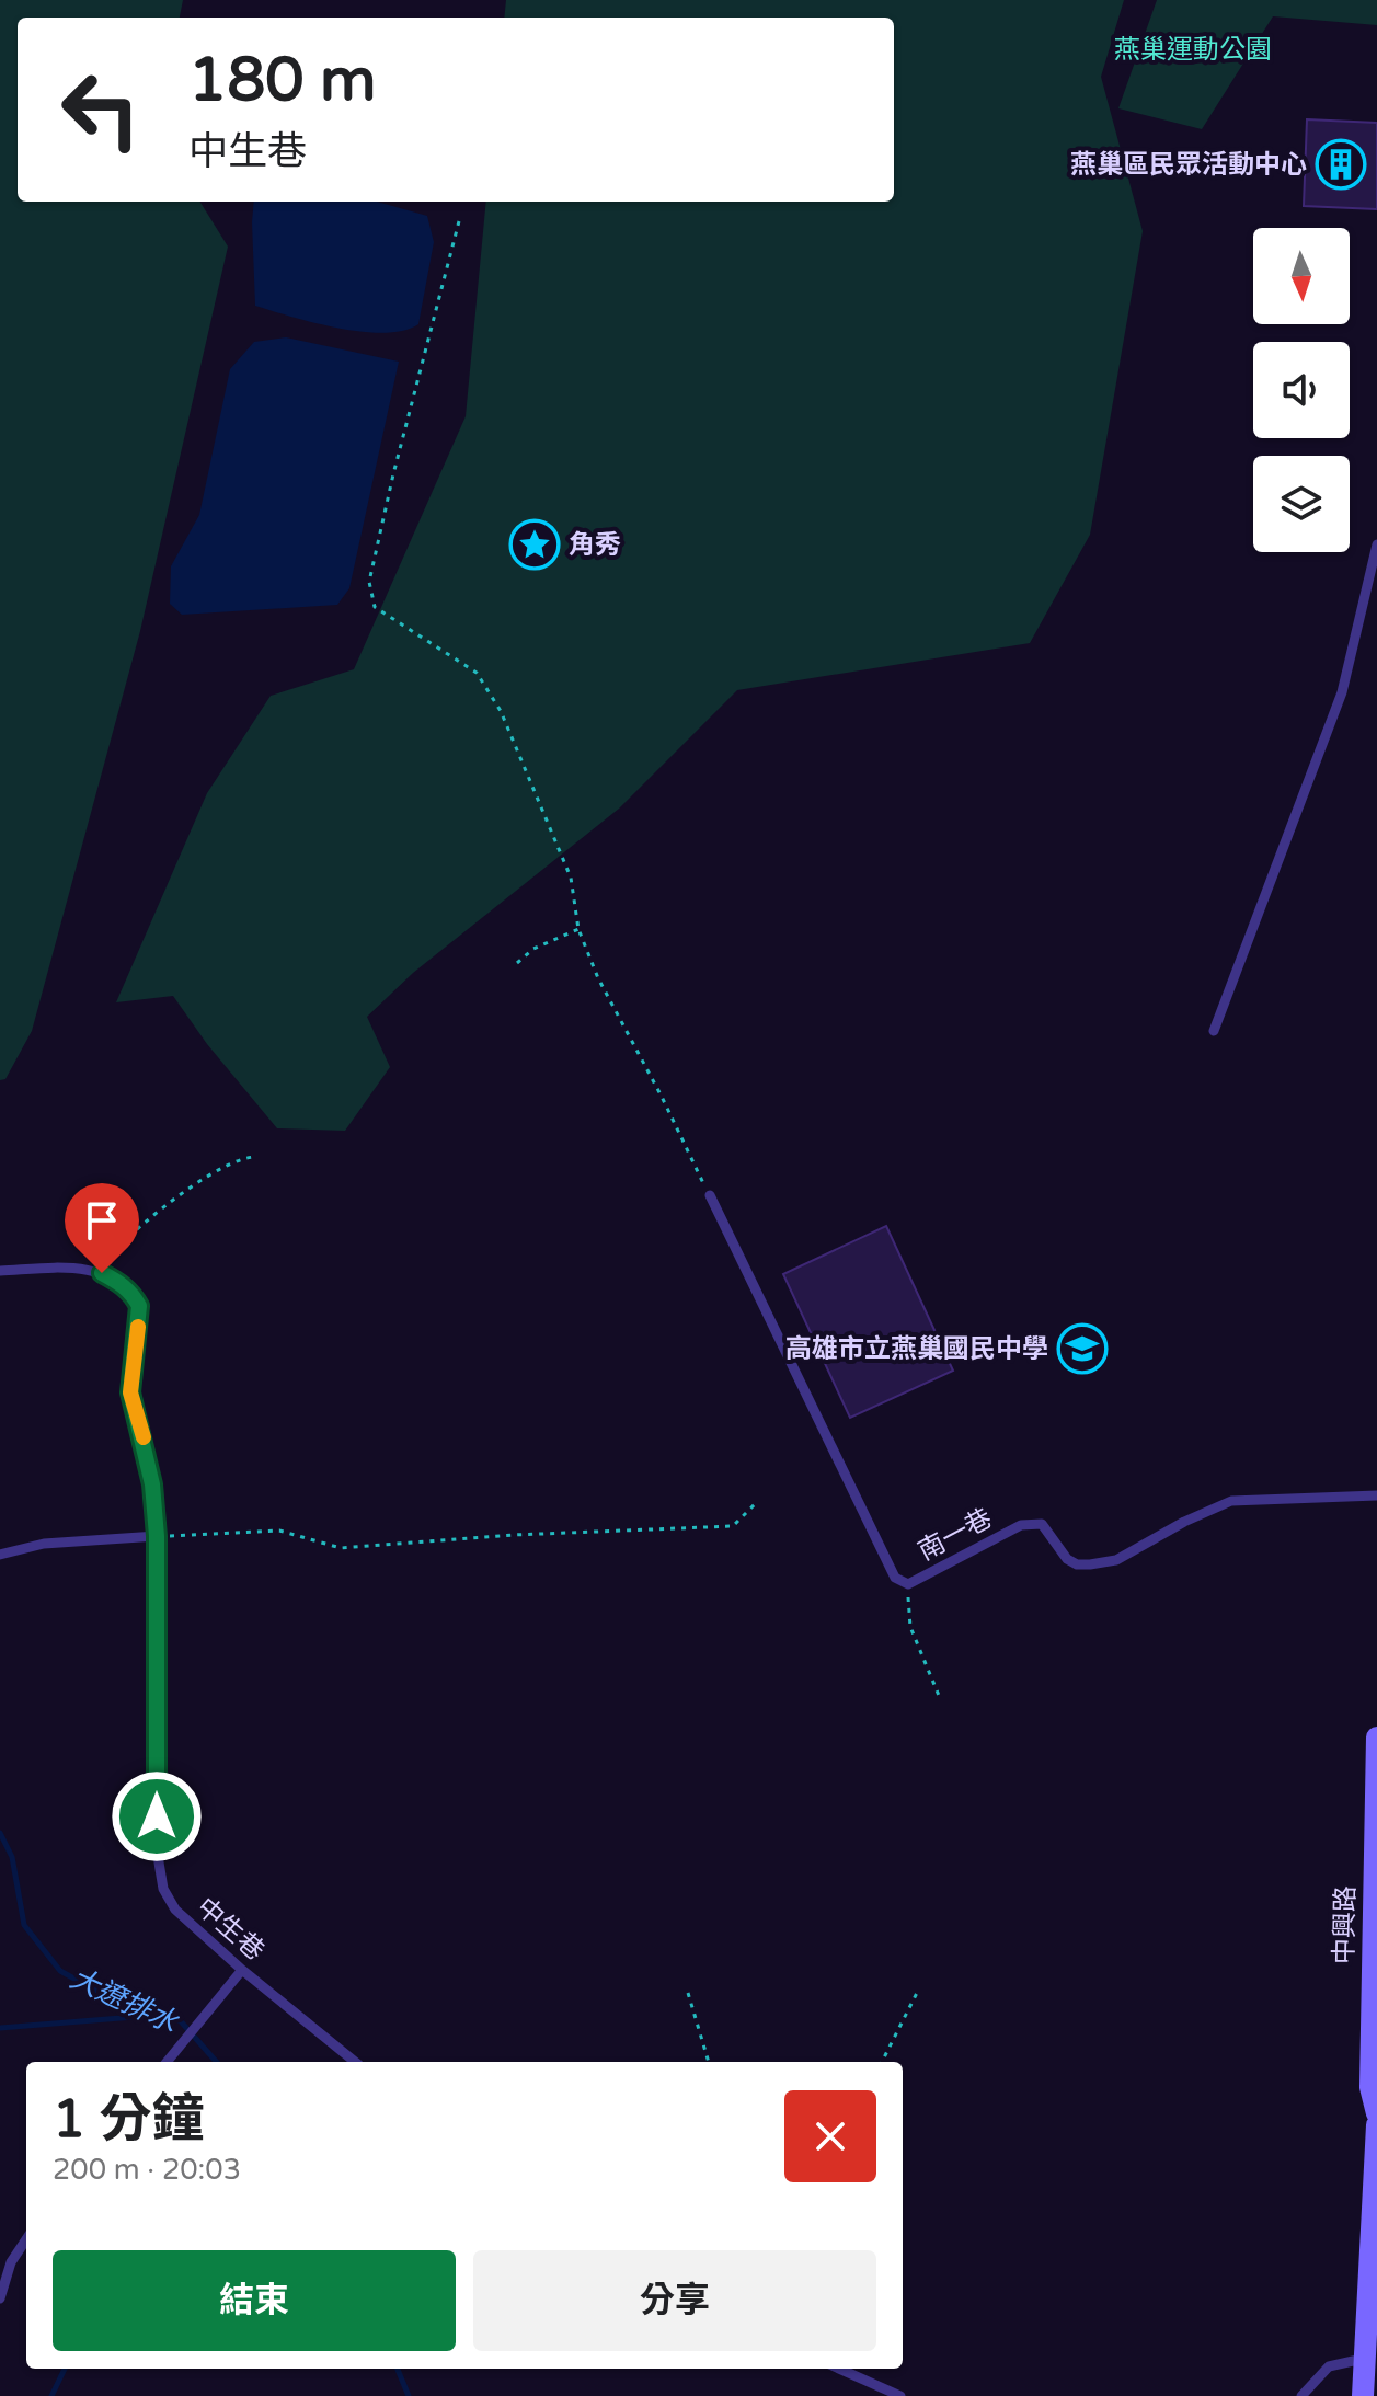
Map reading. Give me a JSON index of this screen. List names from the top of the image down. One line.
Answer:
{"streets":{"main road":["中興路"],"lane":["南一巷","中生巷"]},"water":["大遼排水"],"parks":["燕巢運動公園"],"places":{"building":["燕巢區民眾活動中心"],"place":["角秀"],"school or university":["高雄市立燕巢國民中學"]},"north":"bottom","page":{"turn":["180 m","中生巷"],"heading":["1 分鐘","200 m · 20:03"],"buttons":["結束","分享"]}}
